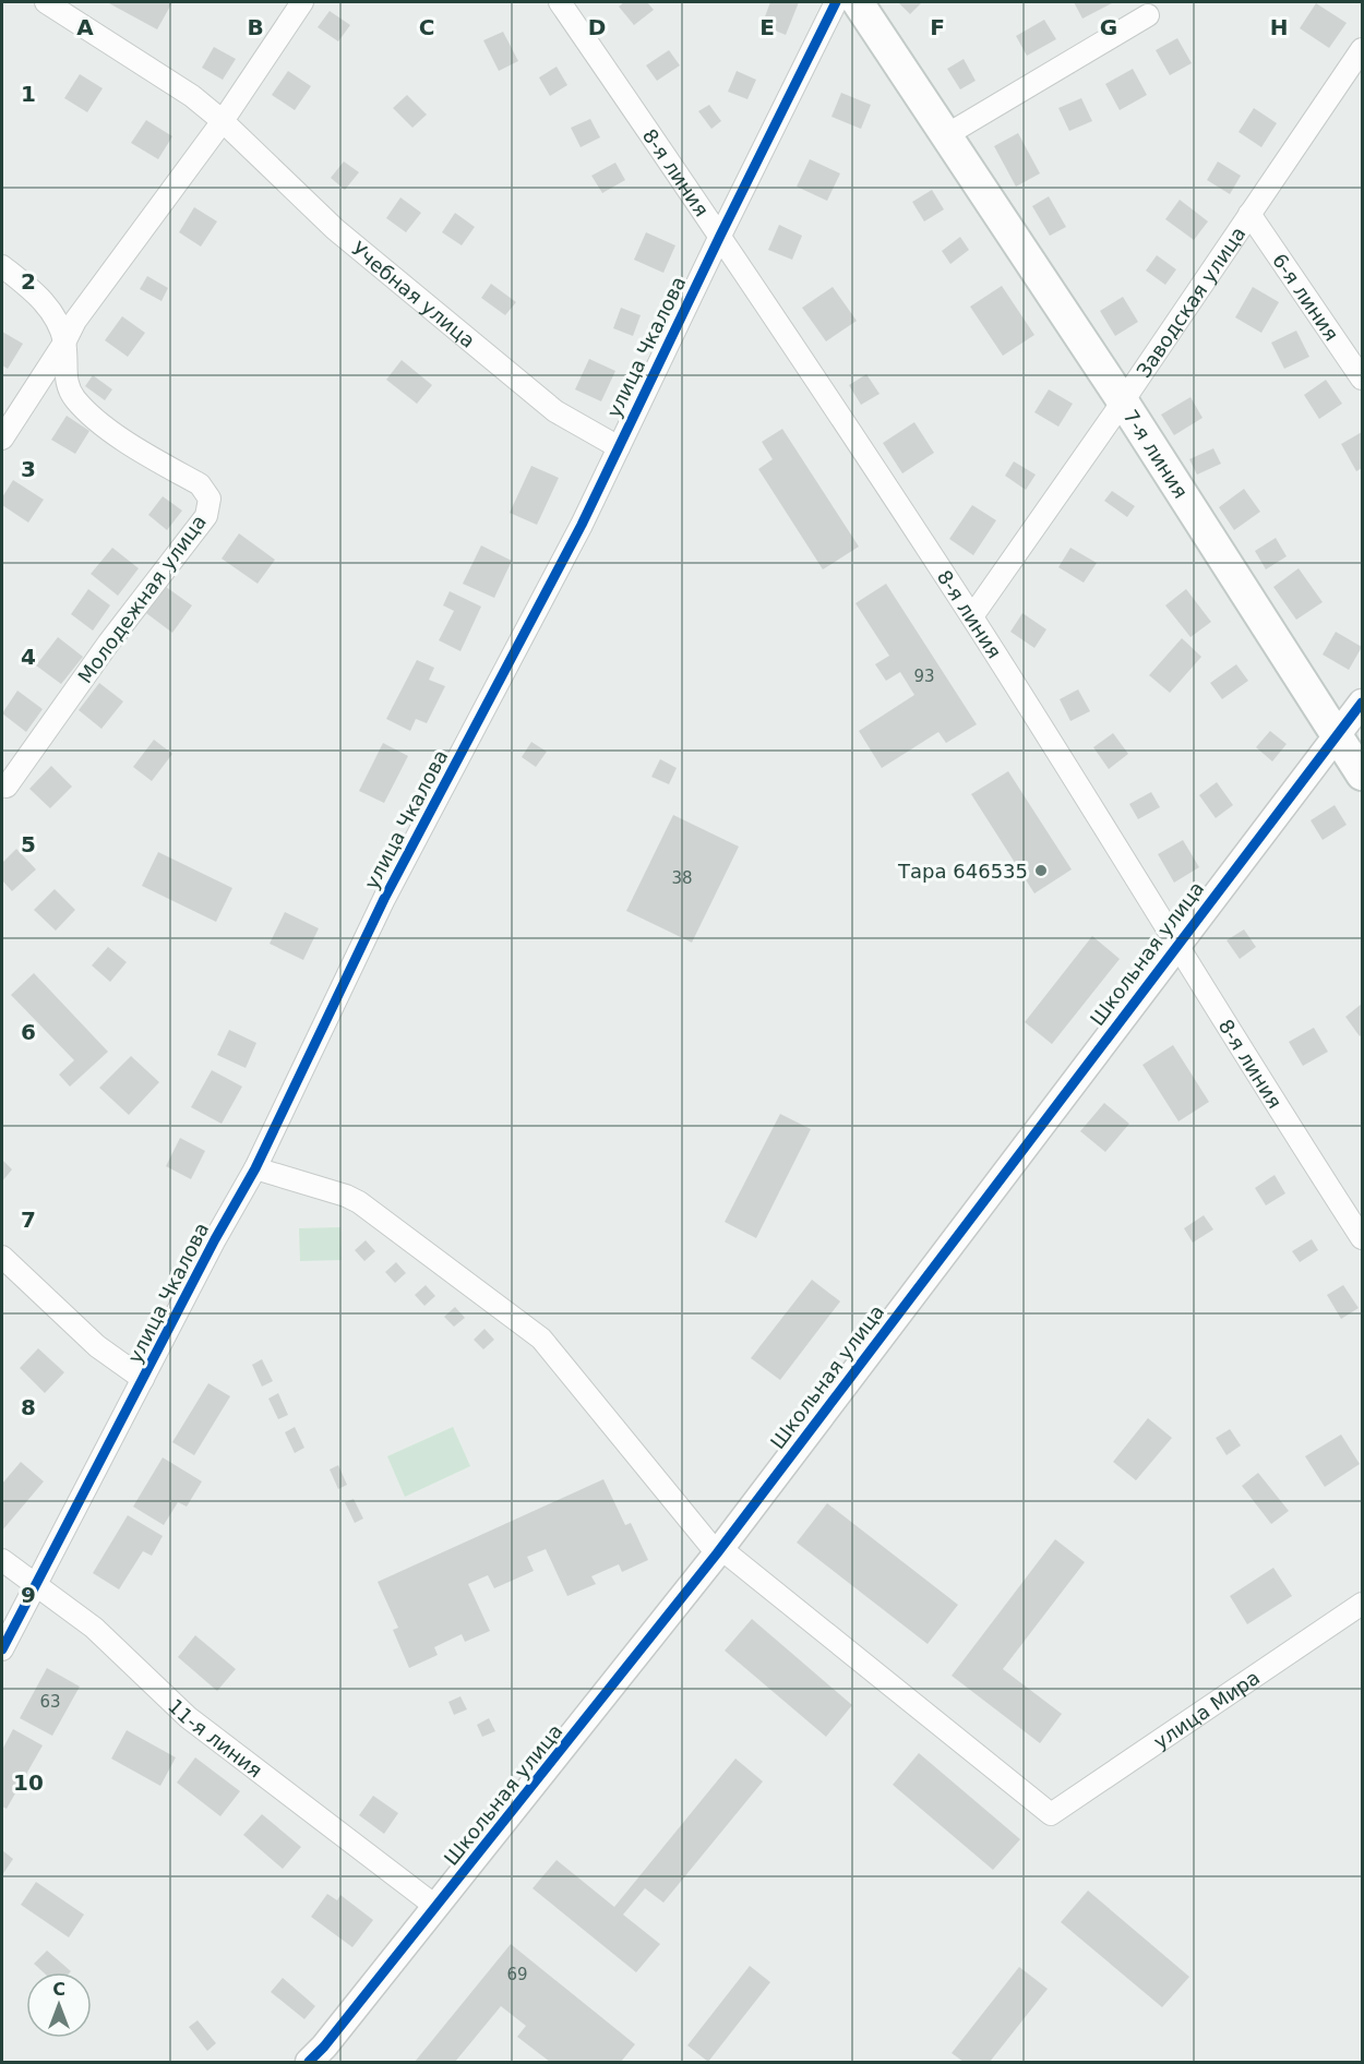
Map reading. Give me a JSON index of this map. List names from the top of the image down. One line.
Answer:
{"streets":{"main road":["7-я линия"],"street":["8-я линия","Учебная улица","6-я линия","Заводская улица","улица Чкалова","Молодежная улица","Школьная улица","улица Мира","11-я линия"]},"crossings":[["8-я линия","Заводская улица"],["8-я линия","улица Чкалова"],["8-я линия","Школьная улица"],["Учебная улица","улица Чкалова"],["6-я линия","Заводская улица"],["Заводская улица","7-я линия"],["улица Чкалова","11-я линия"],["7-я линия","Школьная улица"],["Школьная улица","улица Мира"],["Школьная улица","11-я линия"]],"places":["Тара 646535"],"house_numbers":["93","38","63","69"],"north":"top","grid":{"columns":["A","B","C","D","E","F","G","H"],"rows":["1","2","3","4","5","6","7","8","9","10"]}}
